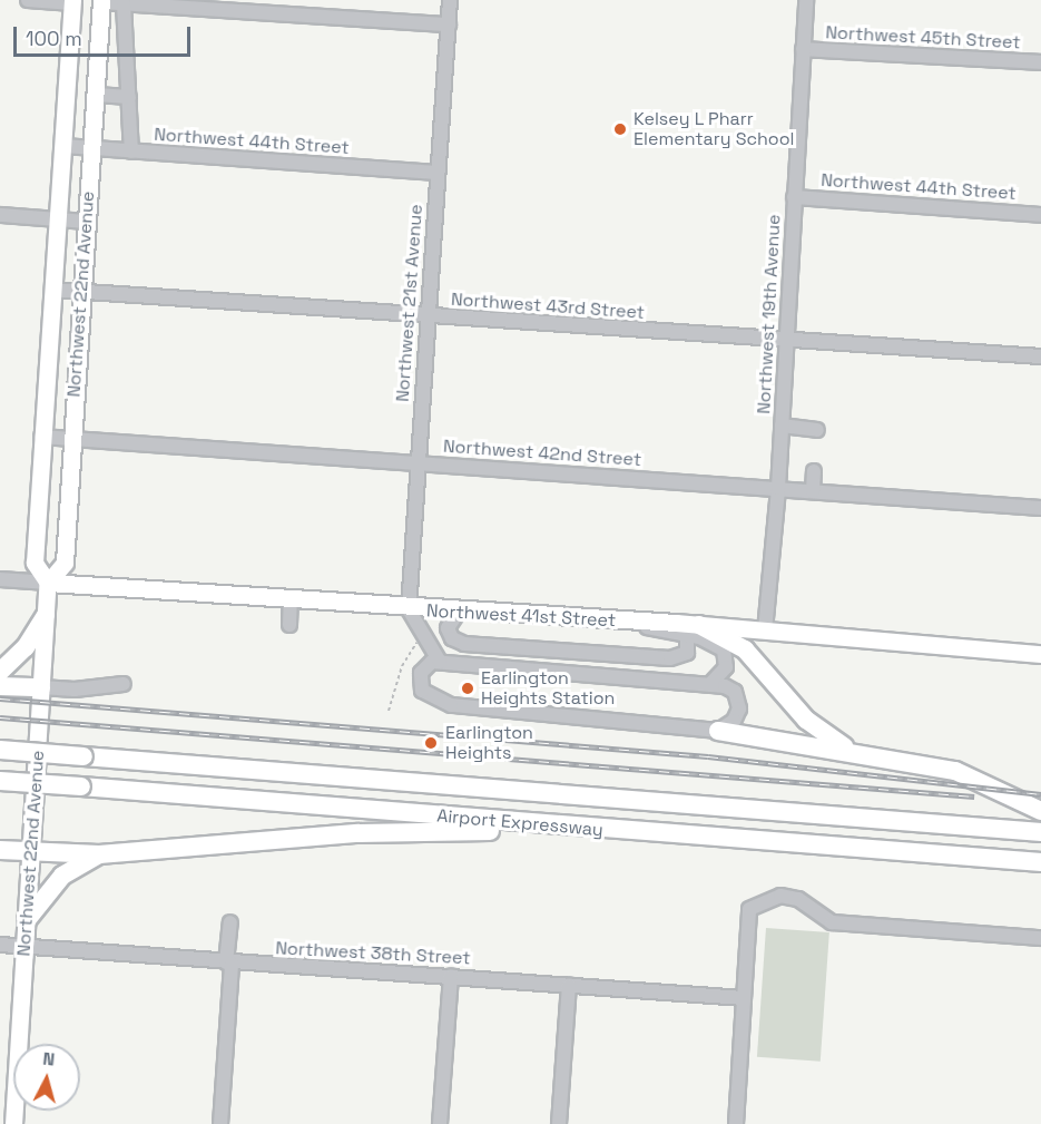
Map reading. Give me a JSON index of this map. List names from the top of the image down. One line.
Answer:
{"streets":{"highway":["Airport Expressway"],"main road":["Northwest 22nd Avenue","Northwest 41st Street"],"street":["Northwest 45th Street","Northwest 44th Street","Northwest 21st Avenue","Northwest 43rd Street","Northwest 19th Avenue","Northwest 42nd Street","Northwest 38th Street"]},"crossings":[["Northwest 45th Street","Northwest 19th Avenue"],["Northwest 44th Street","Northwest 22nd Avenue"],["Northwest 44th Street","Northwest 21st Avenue"],["Northwest 44th Street","Northwest 19th Avenue"],["Northwest 22nd Avenue","Northwest 43rd Street"],["Northwest 22nd Avenue","Northwest 42nd Street"],["Northwest 22nd Avenue","Northwest 41st Street"],["Northwest 22nd Avenue","Northwest 38th Street"],["Northwest 21st Avenue","Northwest 43rd Street"],["Northwest 21st Avenue","Northwest 42nd Street"],["Northwest 21st Avenue","Northwest 41st Street"],["Northwest 43rd Street","Northwest 19th Avenue"],["Northwest 19th Avenue","Northwest 42nd Street"],["Northwest 19th Avenue","Northwest 41st Street"]],"places":["Kelsey L Pharr Elementary School","Earlington Heights Station","Earlington Heights"],"scale_bar":"100 m","north":"top"}
